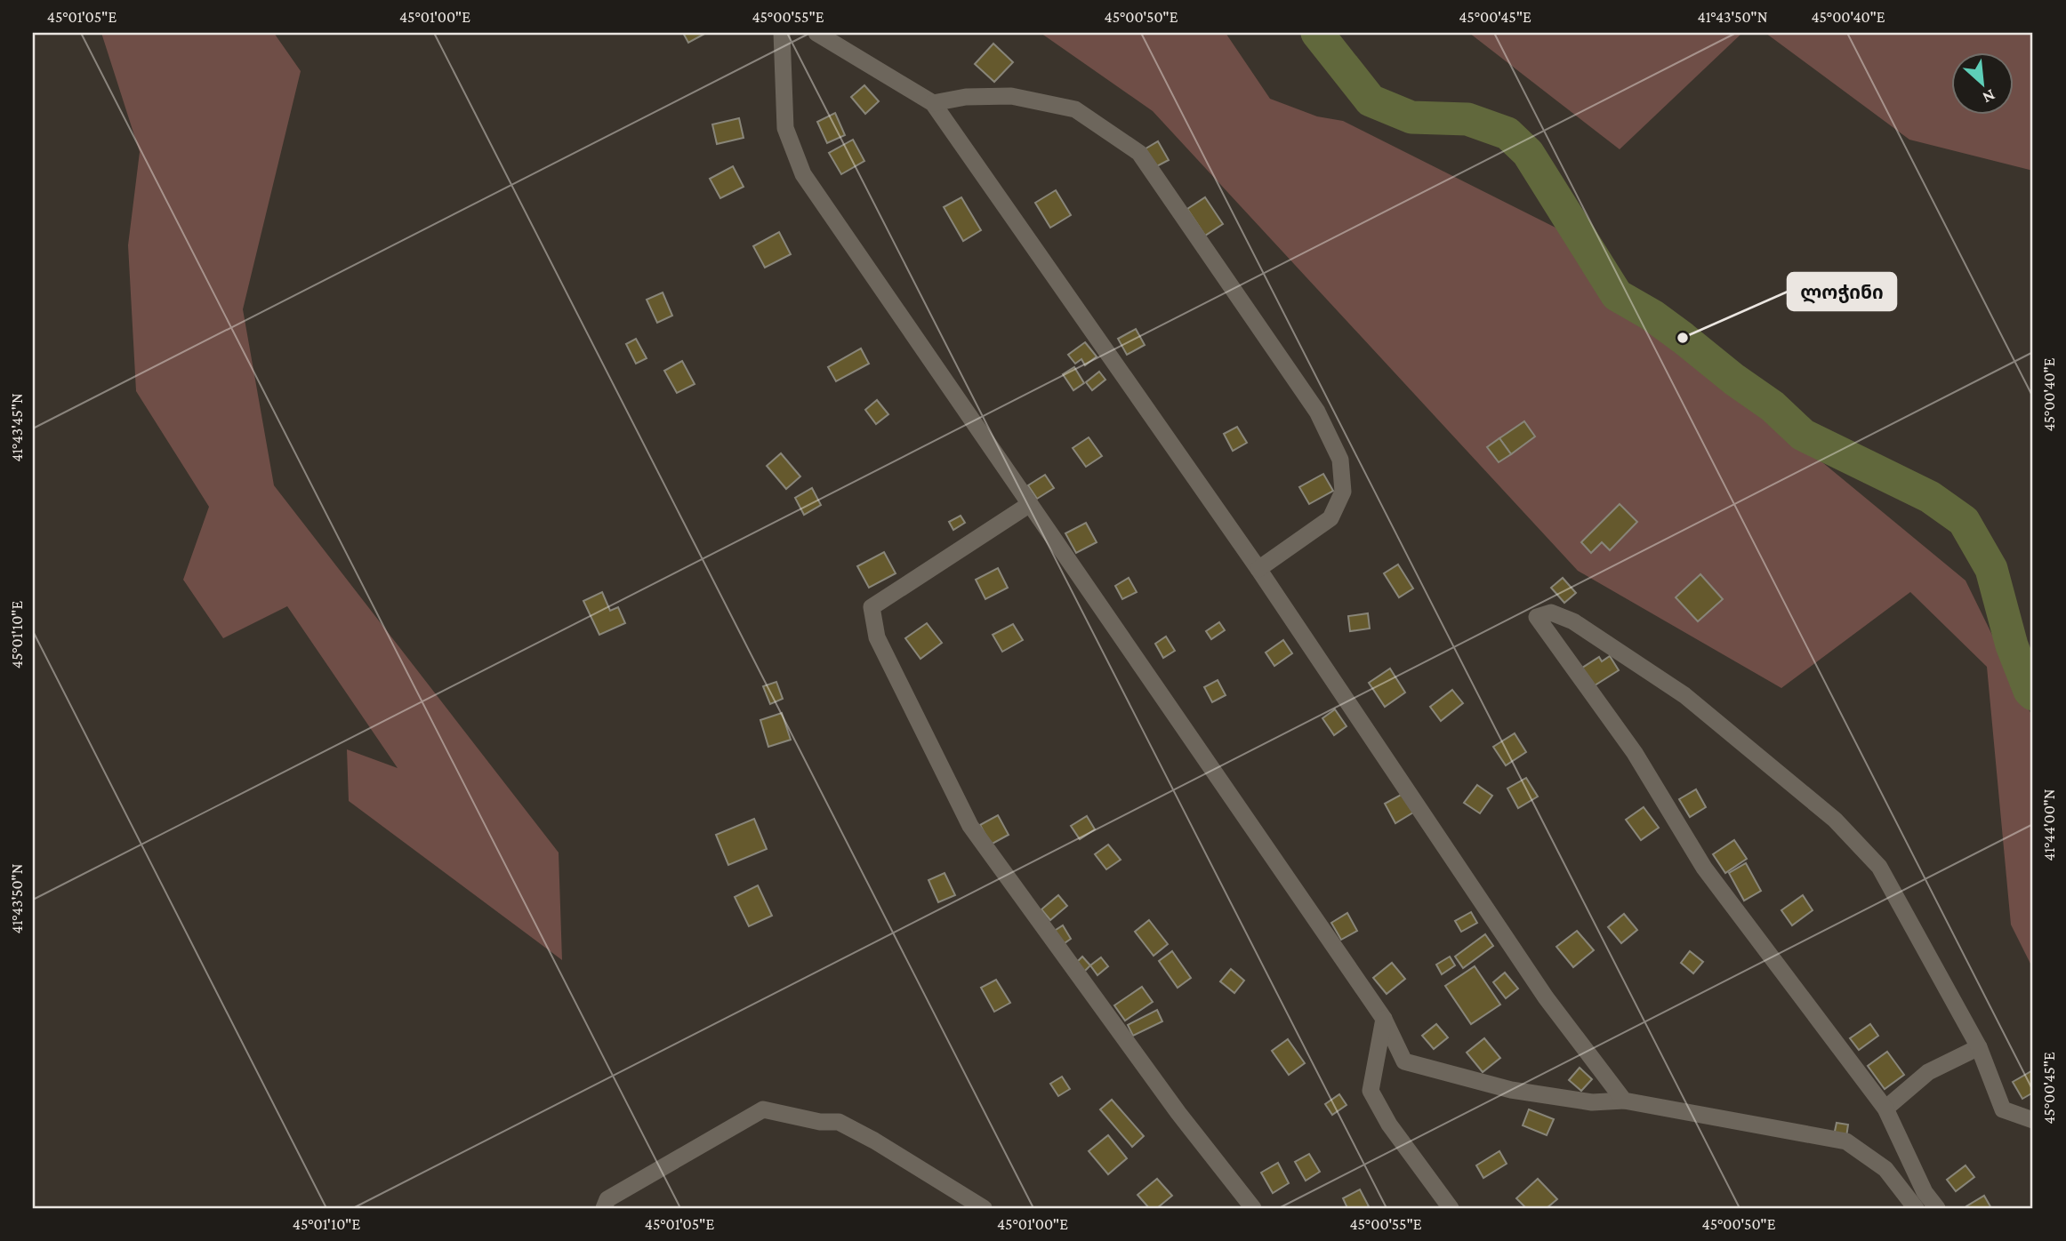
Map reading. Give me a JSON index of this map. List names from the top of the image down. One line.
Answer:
{"places":["ლოჭინი"],"north":"bottom right","coordinates":["45°01'05\"E","45°01'00\"E","45°00'55\"E","45°00'50\"E","45°00'45\"E","41°43'50\"N","45°00'40\"E","41°43'45\"N","45°01'10\"E","41°44'00\"N"]}
